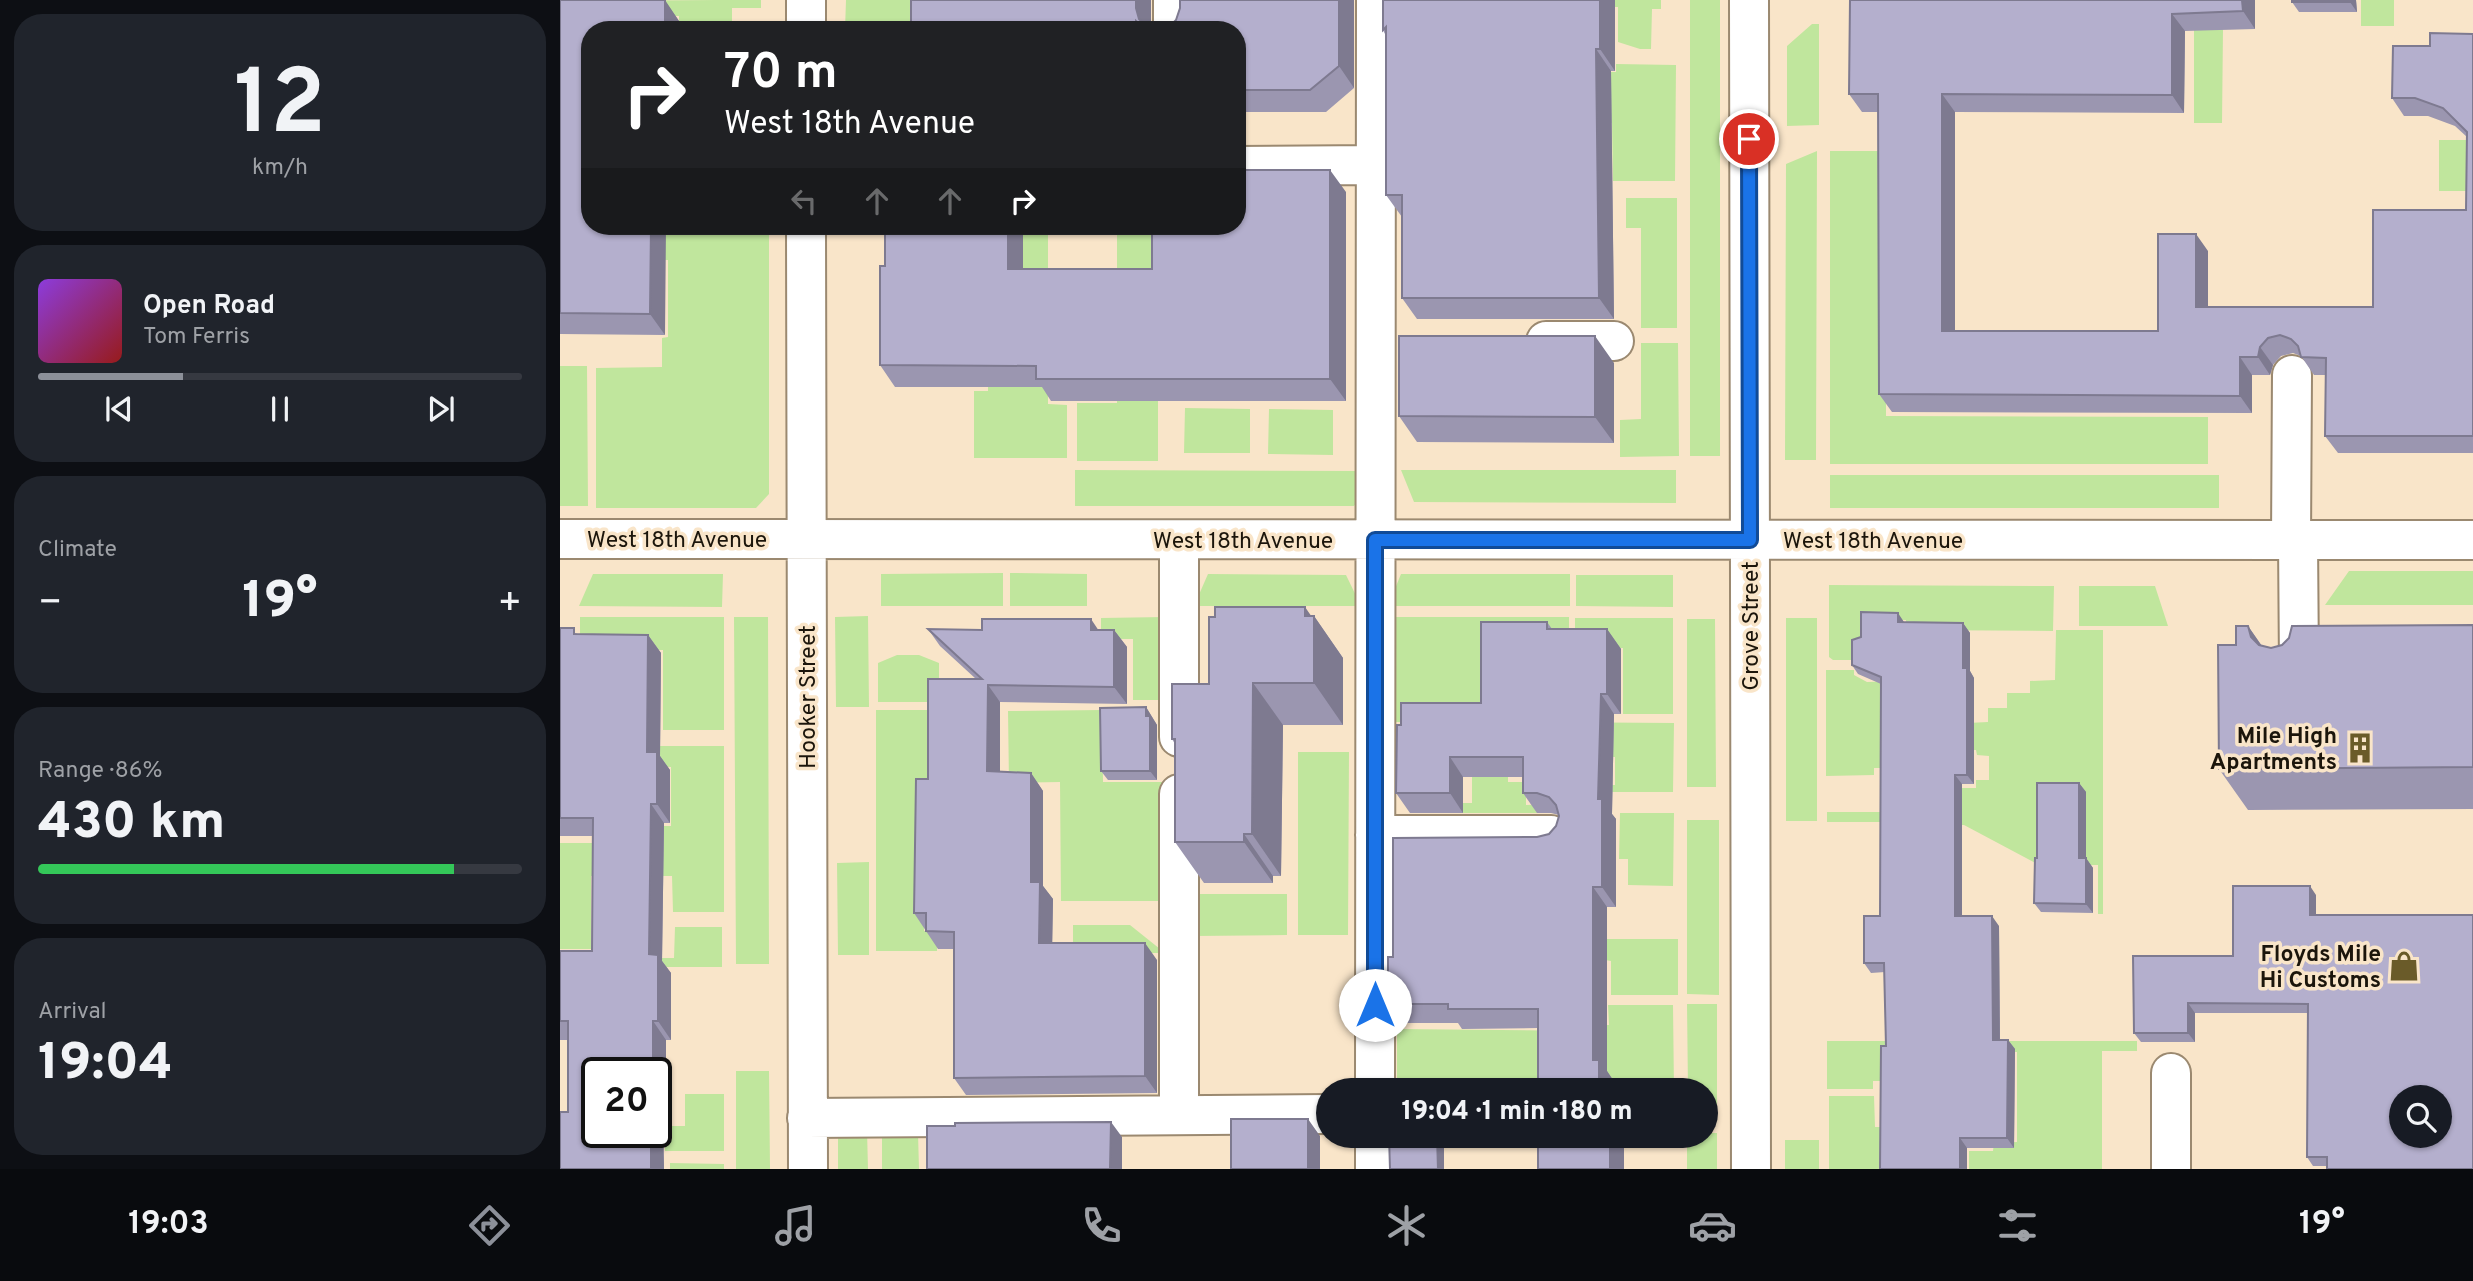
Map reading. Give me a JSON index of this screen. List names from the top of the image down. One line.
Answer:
{"streets":{"street":["West 18th Avenue","Grove Street","Hooker Street"]},"crossings":[["West 18th Avenue","Grove Street"],["West 18th Avenue","Hooker Street"]],"places":{"building":["Mile High Apartments"],"shop":["Floyds Mile Hi Customs"]},"page":{"tile":[["12","km/h"],"Climate",["Range · 86%","430 km"],["Arrival","19:04"]],"turn":["70 m","West 18th Avenue"],"song":["Open Road","Tom Ferris"],"heat":["−","19°","+"],"limit":"20","trip":"19:04 · 1 min · 180 m","tabs":["19:03","19°"]}}
